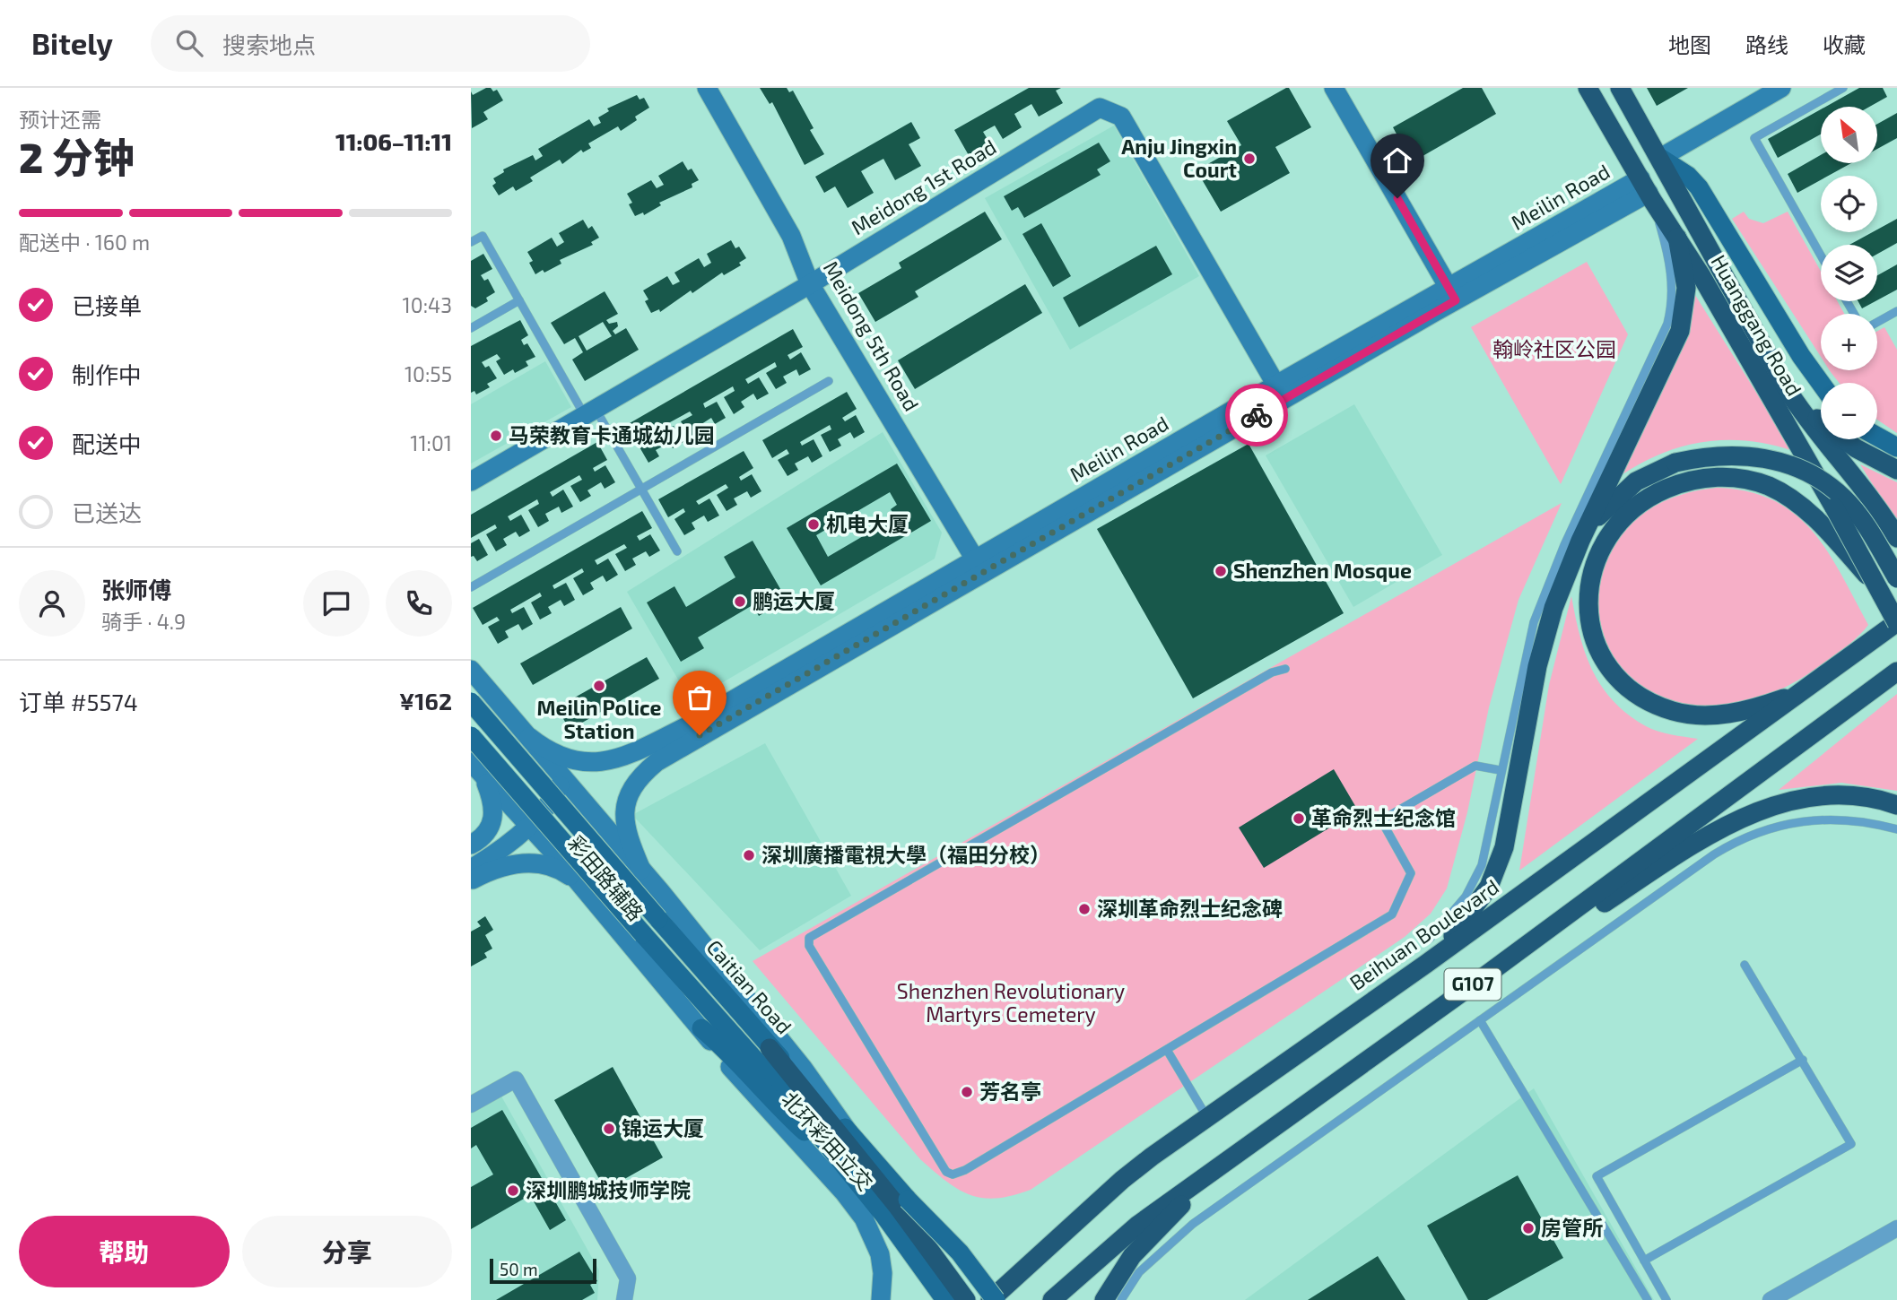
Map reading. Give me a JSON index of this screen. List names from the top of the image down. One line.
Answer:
{"streets":{"highway":["Huanggang Road","Beihuan Boulevard","G107"],"main road":["Meidong 1st Road","Meilin Road","Meidong 5th Road","彩田路辅路","Caitian Road","北环彩田立交"]},"crossings":[["Meidong 1st Road","Meilin Road"],["Meidong 1st Road","Meidong 5th Road"],["Meilin Road","Huanggang Road"],["Meilin Road","Meidong 5th Road"],["Huanggang Road","Beihuan Boulevard"],["彩田路辅路","北环彩田立交"],["Beihuan Boulevard","Caitian Road"]],"parks":["翰岭社区公园","Shenzhen Revolutionary Martyrs Cemetery"],"places":["Anju Jingxin Court","马荣教育卡通城幼儿园","机电大厦","Shenzhen Mosque","鹏运大厦","Meilin Police Station","革命烈士纪念馆","深圳廣播電視大學（福田分校）","深圳革命烈士纪念碑","芳名亭","锦运大厦","深圳鹏城技师学院","房管所"],"scale_bar":"50 m","north":"top left","page":{"header":"Bitely","search":"搜索地点","nav":["地图","路线","收藏"],"heading":["2 分钟","预计还需","11:06–11:11"],"panel":["张师傅","骑手 · 4.9","订单 #5574","¥162"],"map_buttons":["+","−"],"bar":"配送中 · 160 m","list":[["已接单","10:43"],["制作中","10:55"],["配送中","11:01"],"已送达"],"buttons":["帮助","分享"],"scale":"50 m"}}
